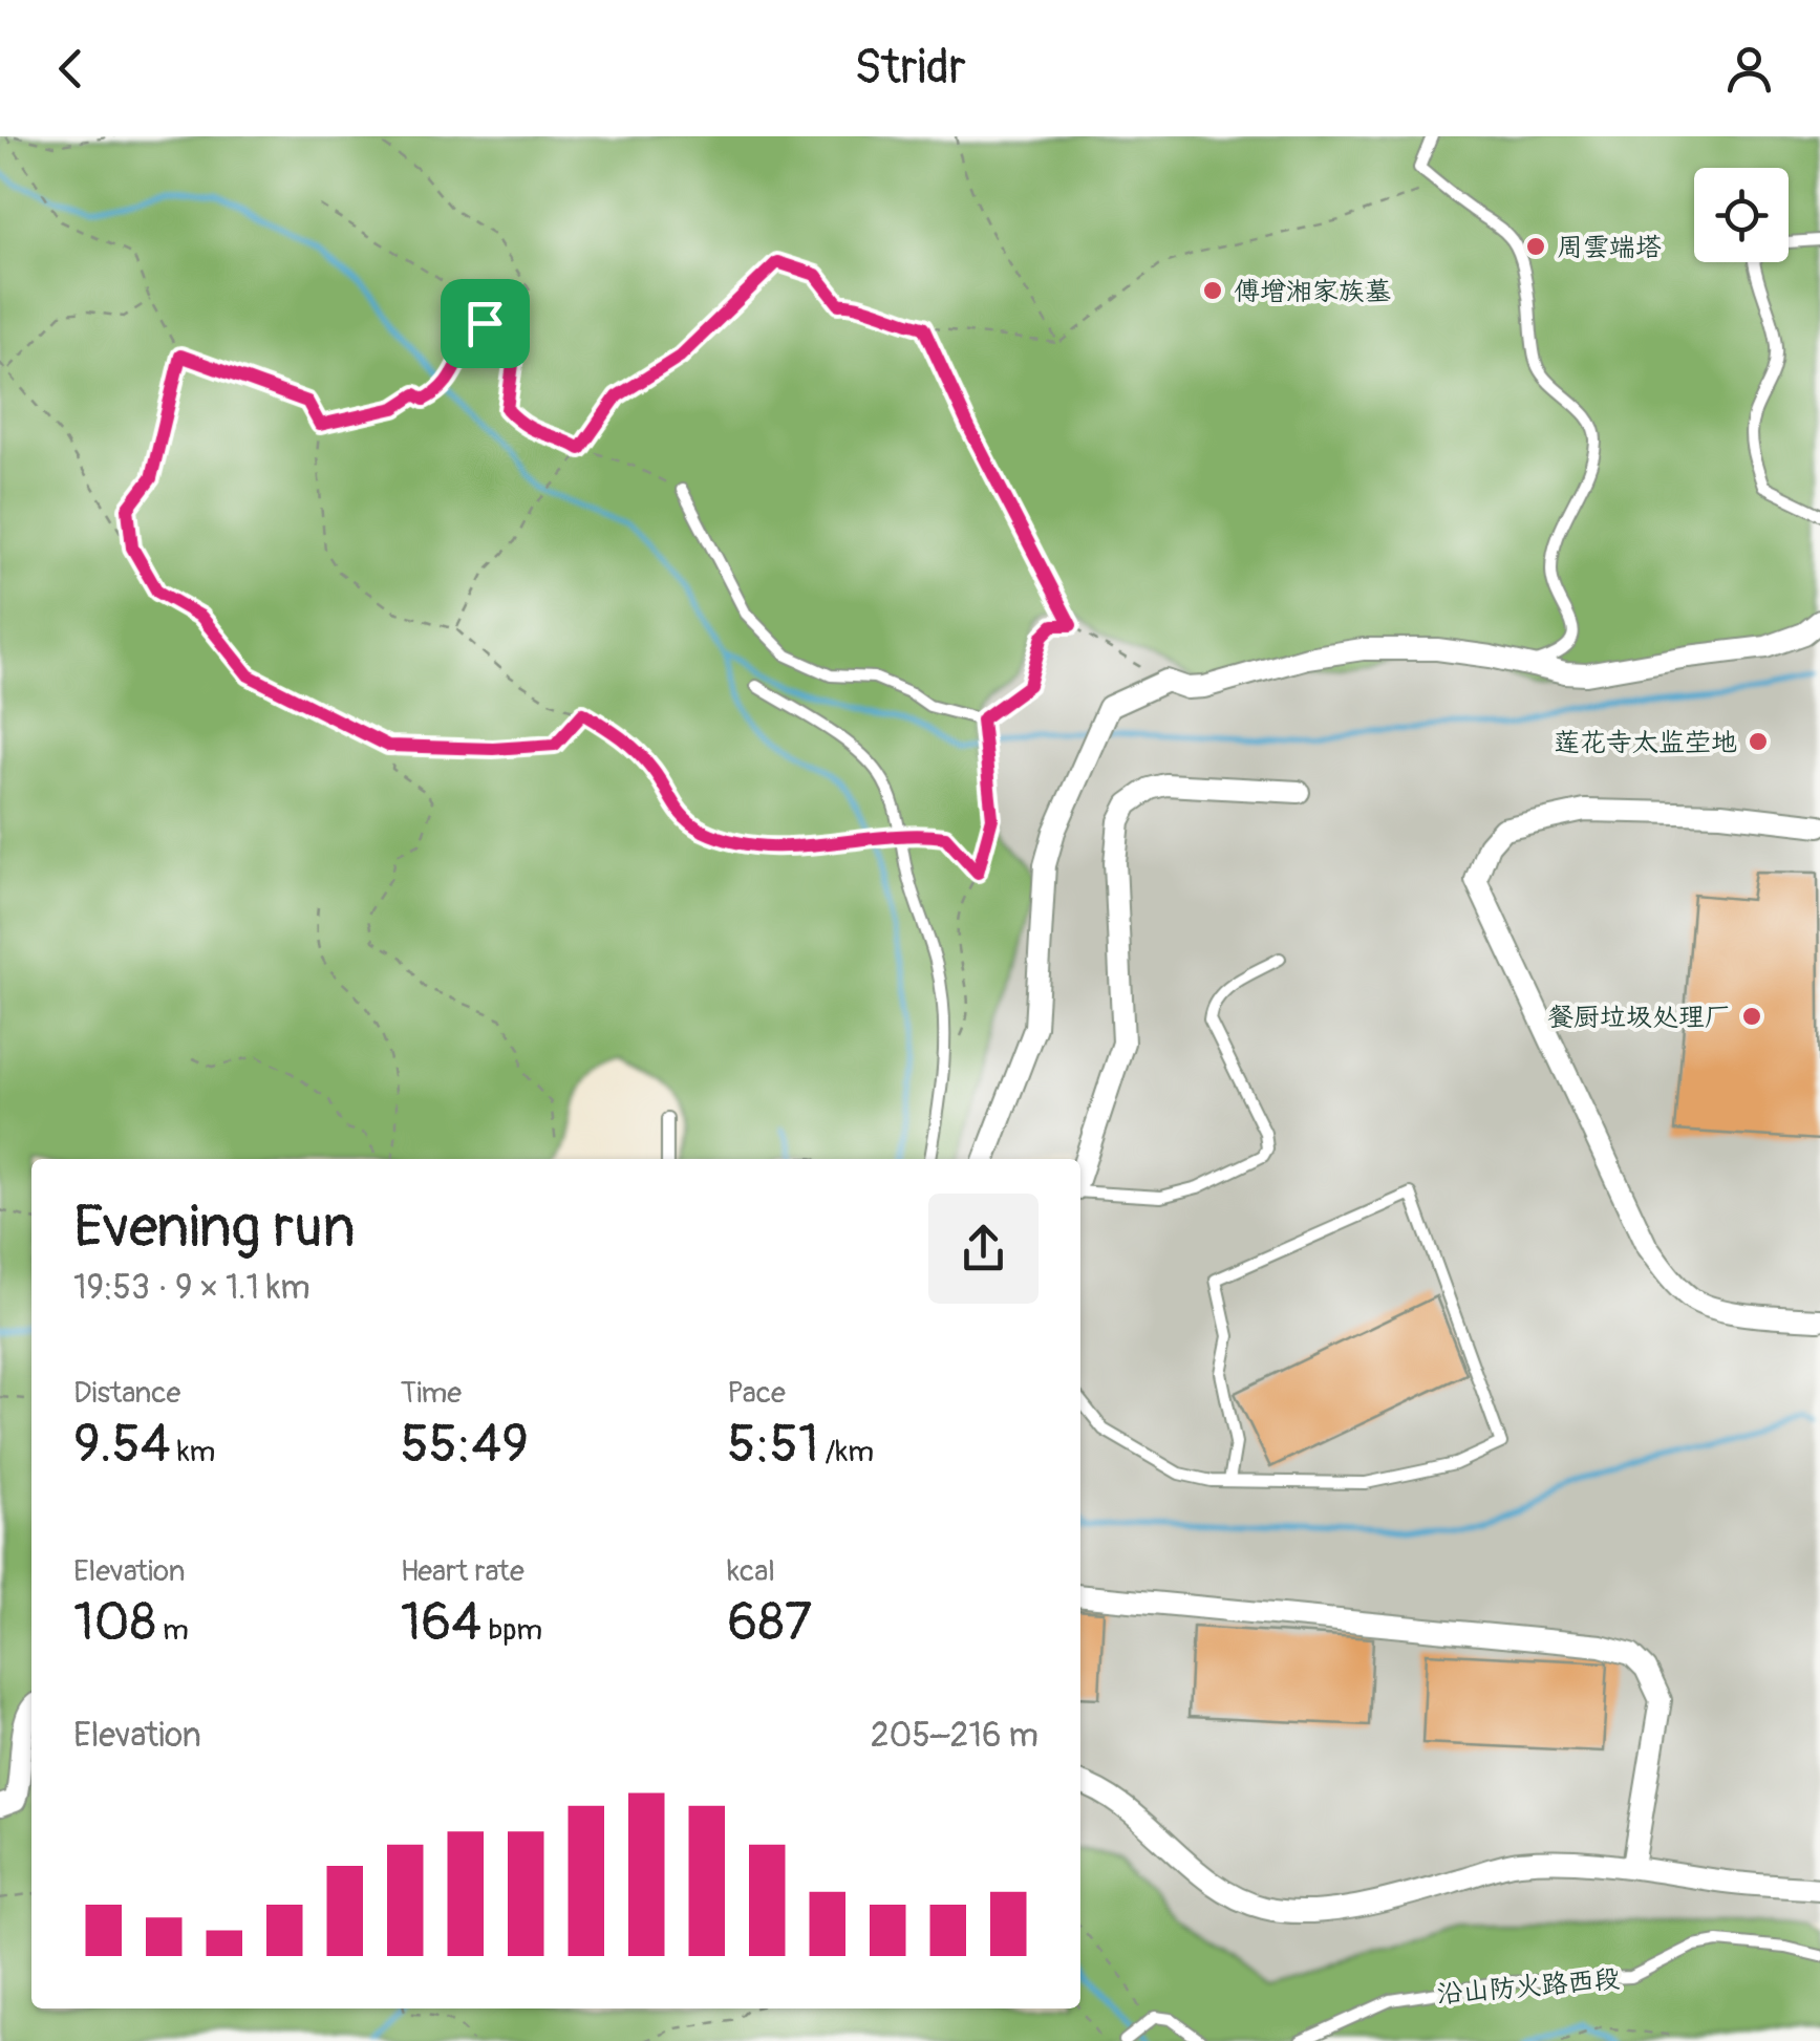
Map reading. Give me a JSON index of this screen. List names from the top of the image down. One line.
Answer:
{"streets":{"lane":["沿山防火路西段"]},"places":["周雲端塔","傅增湘家族墓","莲花寺太监茔地","餐厨垃圾处理厂"],"page":{"header":"Stridr","heading":["Evening run","19:53 · 9 × 1.1 km"],"stats":[["Distance","9.54 km"],["Time","55:49"],["Pace","5:51 /km"],["Elevation","108 m"],["Heart rate","164 bpm"],["kcal","687"]],"chart":["Elevation","205–216 m"]}}
